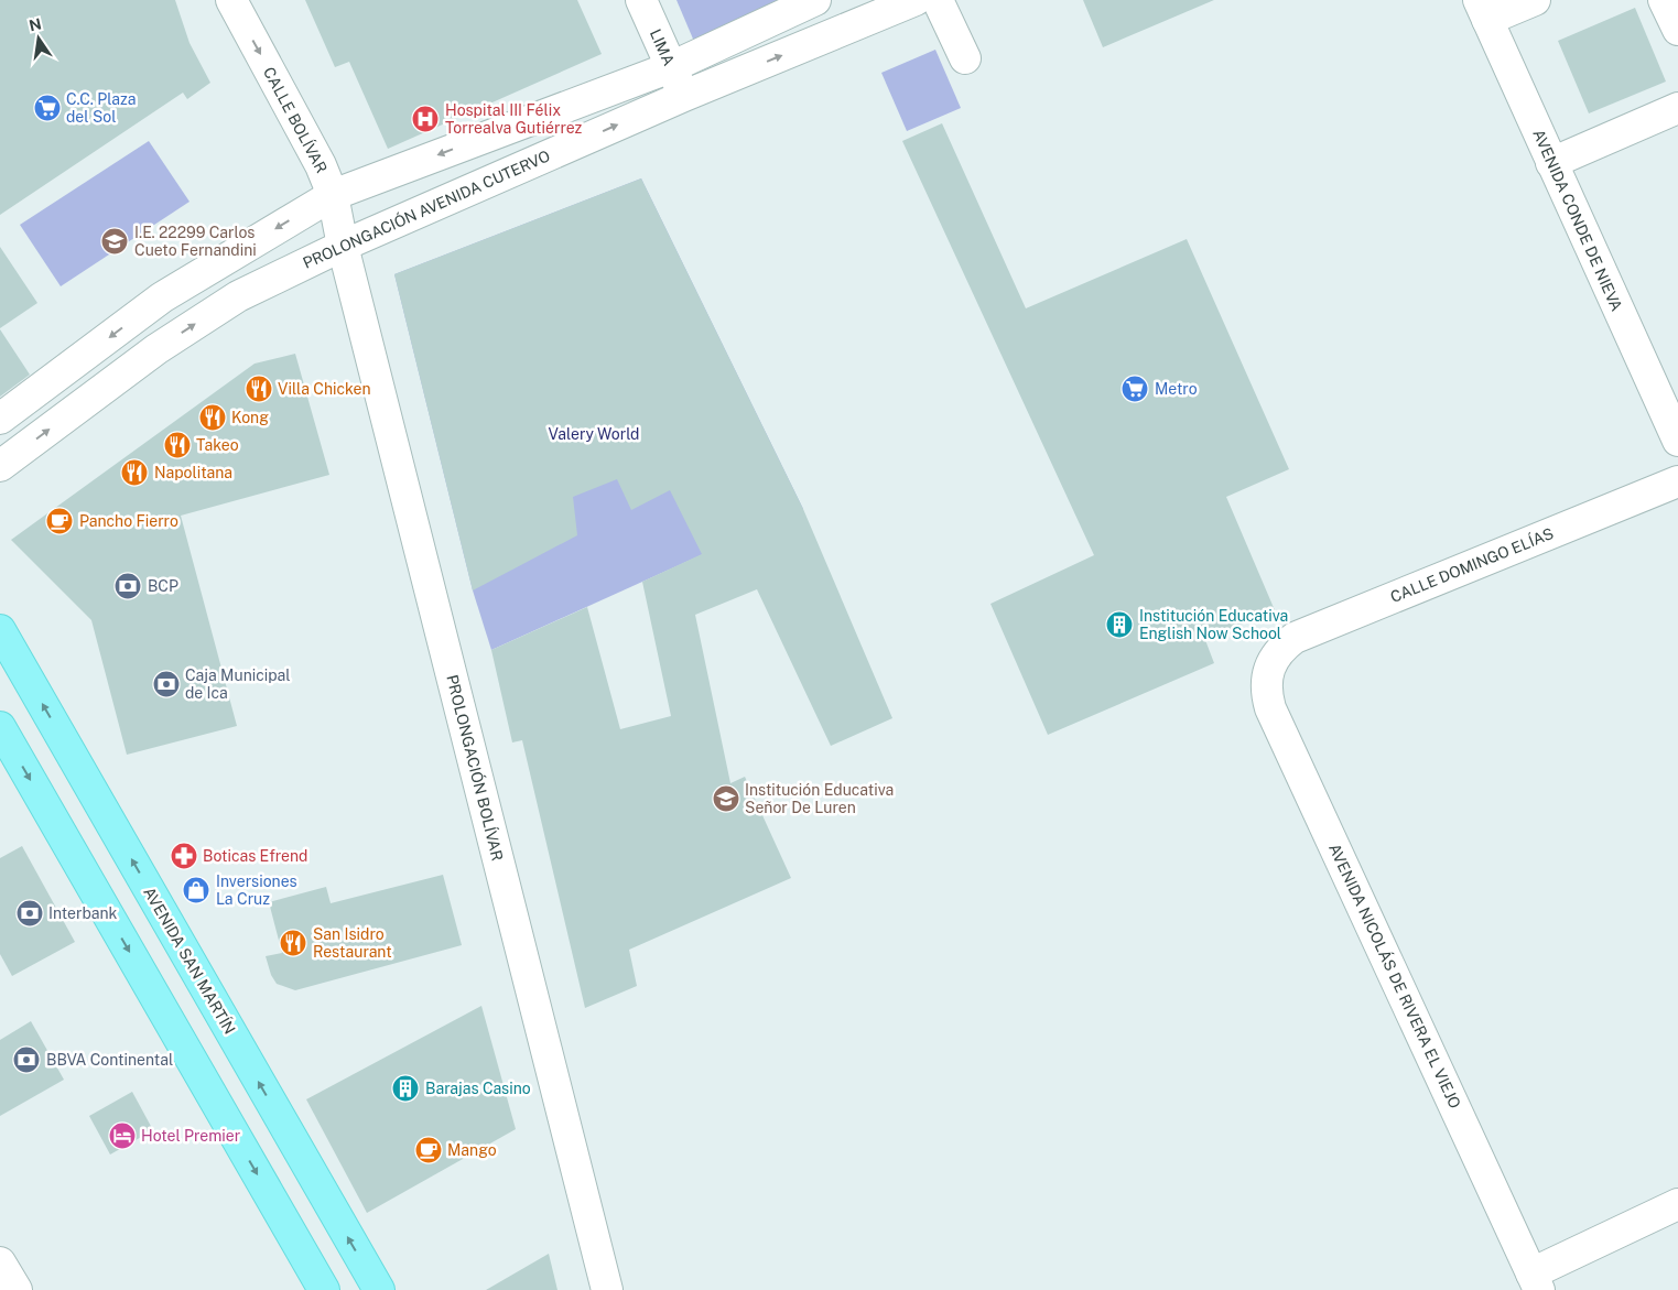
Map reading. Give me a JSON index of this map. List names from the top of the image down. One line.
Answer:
{"streets":{"main road":["AVENIDA SAN MARTÍN"],"street":["LIMA","CALLE BOLÍVAR","PROLONGACIÓN AVENIDA CUTERVO","AVENIDA CONDE DE NIEVA","CALLE DOMINGO ELÍAS","PROLONGACIÓN BOLÍVAR","AVENIDA NICOLÁS DE RIVERA EL VIEJO"]},"crossings":[["LIMA","PROLONGACIÓN AVENIDA CUTERVO"],["CALLE BOLÍVAR","PROLONGACIÓN AVENIDA CUTERVO"],["CALLE BOLÍVAR","PROLONGACIÓN BOLÍVAR"],["PROLONGACIÓN AVENIDA CUTERVO","PROLONGACIÓN BOLÍVAR"],["CALLE DOMINGO ELÍAS","AVENIDA NICOLÁS DE RIVERA EL VIEJO"]],"one_way":["CALLE BOLÍVAR"],"parks":["Valery World"],"places":{"supermarket":["C.C. Plaza del Sol","Metro"],"hospital":["Hospital III Félix Torrealva Gutiérrez"],"school or university":["I.E. 22299 Carlos Cueto Fernandini","Institución Educativa Señor De Luren"],"restaurant":["Villa Chicken","Kong","Takeo","Napolitana","San Isidro Restaurant"],"cafe":["Pancho Fierro","Mango"],"bank":["BCP","Caja Municipal de Ica","Interbank","BBVA Continental"],"building":["Institución Educativa English Now School","Barajas Casino"],"pharmacy":["Boticas Efrend"],"shop":["Inversiones La Cruz"],"hotel":["Hotel Premier"]},"north":"top"}
